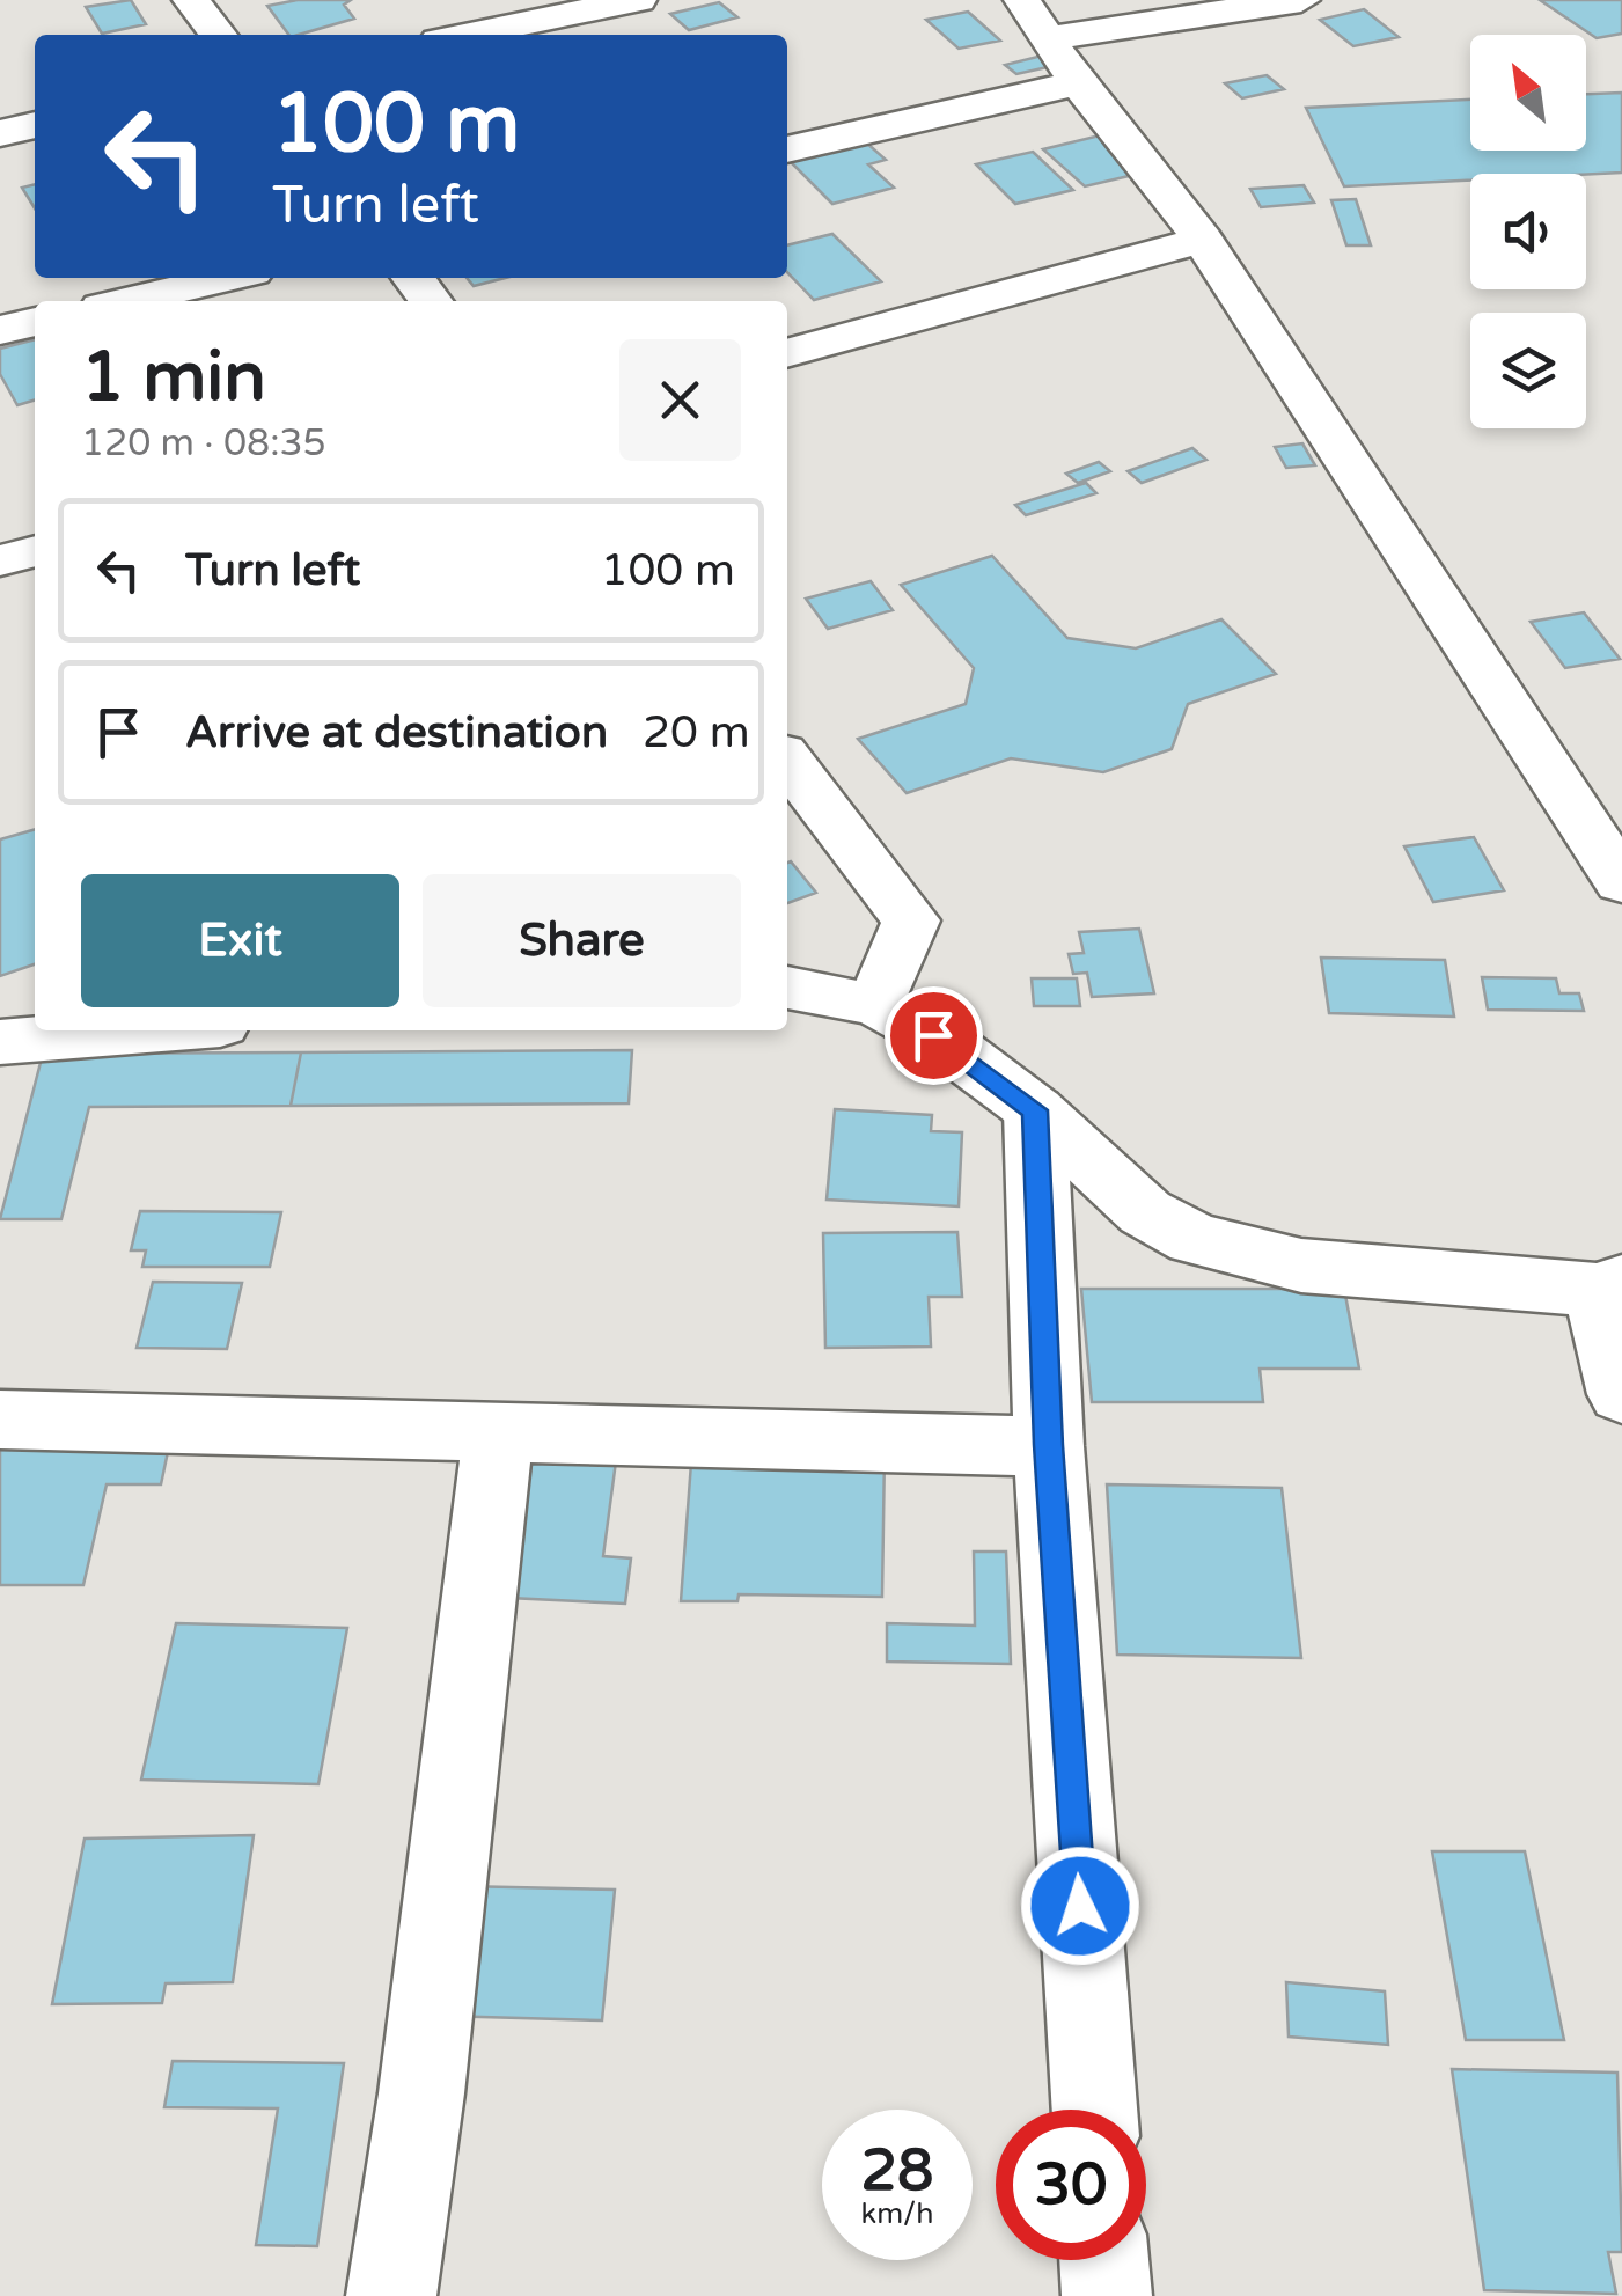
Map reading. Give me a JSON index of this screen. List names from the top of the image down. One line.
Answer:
{"north":"top left","page":{"turn":["100 m","Turn left"],"heading":["1 min","120 m · 08:35"],"list":[{"name":"Turn left","value":"100 m"},{"name":"Arrive at destination","value":"20 m"}],"buttons":["Exit","Share"],"speed":"28 km/h","limit":"30"}}
